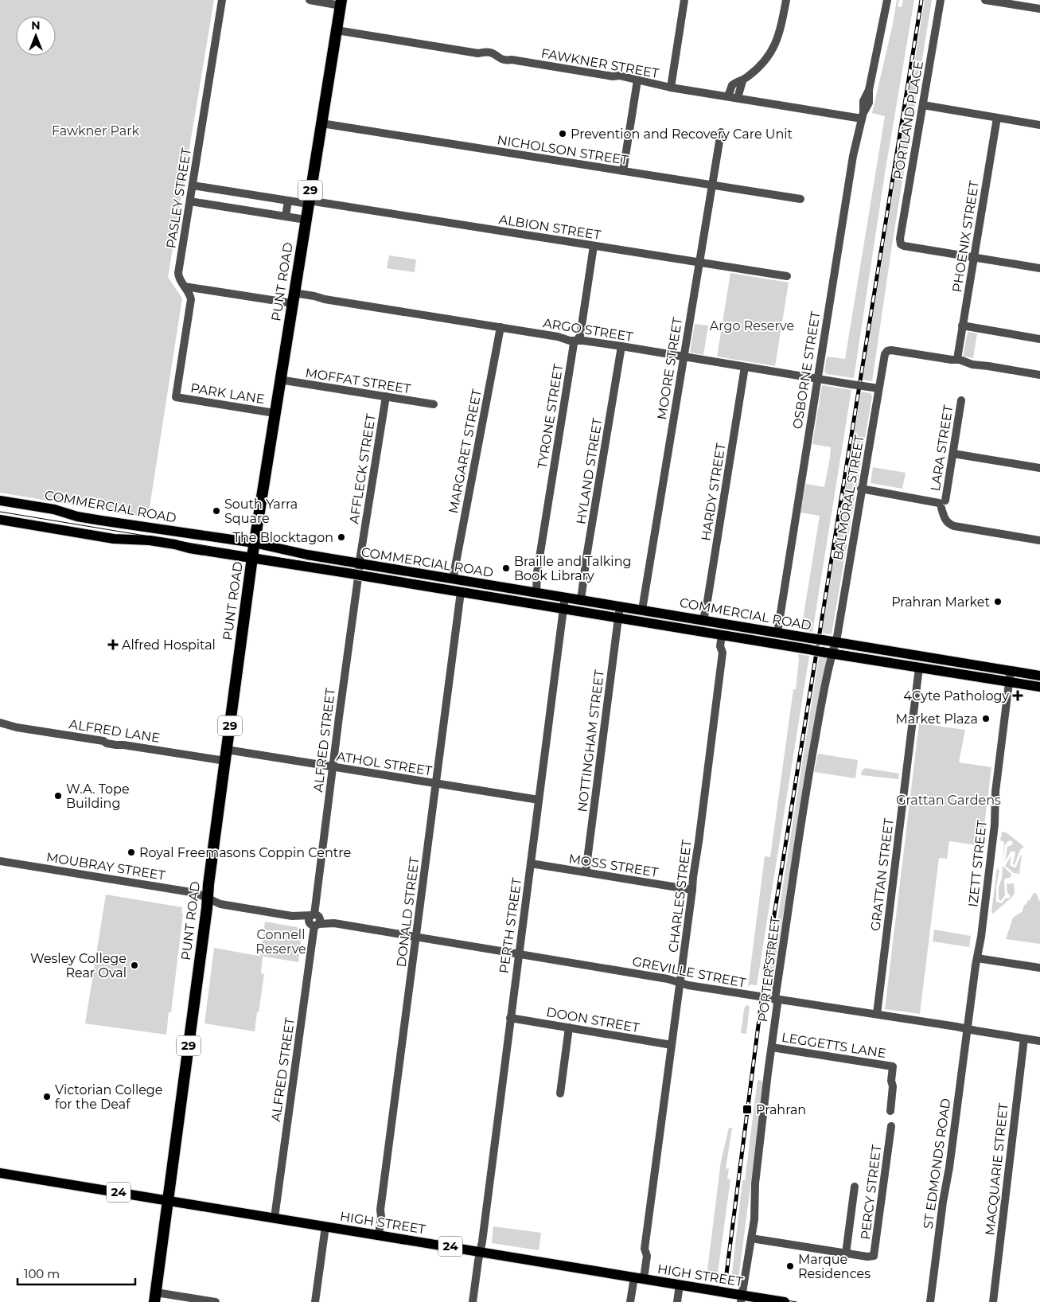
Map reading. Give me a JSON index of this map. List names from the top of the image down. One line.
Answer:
{"streets":{"highway":["29","PUNT ROAD"],"main road":["COMMERCIAL ROAD","24","HIGH STREET"],"street":["FAWKNER STREET","PORTLAND PLACE","NICHOLSON STREET","PASLEY STREET","ALBION STREET","PHOENIX STREET","ARGO STREET","MOORE STREET","OSBORNE STREET","MOFFAT STREET","PARK LANE","TYRONE STREET","LARA STREET","MARGARET STREET","AFFLECK STREET","HYLAND STREET","HARDY STREET","BALMORAL STREET","ALFRED LANE","ALFRED STREET","NOTTINGHAM STREET","ATHOL STREET","IZETT STREET","MOSS STREET","MOUBRAY STREET","GRATTAN STREET","CHARLES STREET","DONALD STREET","PERTH STREET","PORTER STREET","GREVILLE STREET","DOON STREET","LEGGETTS LANE","ST EDMONDS ROAD","MACQUARIE STREET","PERCY STREET"]},"crossings":[["FAWKNER STREET","PUNT ROAD"],["FAWKNER STREET","OSBORNE STREET"],["PORTLAND PLACE","PHOENIX STREET"],["NICHOLSON STREET","PUNT ROAD"],["NICHOLSON STREET","MOORE STREET"],["PASLEY STREET","ALBION STREET"],["PASLEY STREET","ARGO STREET"],["PASLEY STREET","PARK LANE"],["ALBION STREET","PUNT ROAD"],["ALBION STREET","MOORE STREET"],["ALBION STREET","TYRONE STREET"],["PHOENIX STREET","BALMORAL STREET"],["PUNT ROAD","ARGO STREET"],["PUNT ROAD","MOFFAT STREET"],["PUNT ROAD","PARK LANE"],["PUNT ROAD","COMMERCIAL ROAD"],["PUNT ROAD","ALFRED LANE"],["PUNT ROAD","ATHOL STREET"],["PUNT ROAD","MOUBRAY STREET"],["PUNT ROAD","GREVILLE STREET"],["PUNT ROAD","HIGH STREET"],["ARGO STREET","MOORE STREET"],["ARGO STREET","OSBORNE STREET"],["ARGO STREET","TYRONE STREET"],["ARGO STREET","MARGARET STREET"],["ARGO STREET","HYLAND STREET"],["ARGO STREET","HARDY STREET"],["ARGO STREET","BALMORAL STREET"],["MOORE STREET","COMMERCIAL ROAD"],["OSBORNE STREET","COMMERCIAL ROAD"],["MOFFAT STREET","AFFLECK STREET"],["TYRONE STREET","COMMERCIAL ROAD"],["MARGARET STREET","COMMERCIAL ROAD"],["AFFLECK STREET","COMMERCIAL ROAD"],["AFFLECK STREET","ALFRED STREET"],["HYLAND STREET","COMMERCIAL ROAD"],["HARDY STREET","COMMERCIAL ROAD"],["BALMORAL STREET","COMMERCIAL ROAD"],["BALMORAL STREET","PORTER STREET"],["COMMERCIAL ROAD","ALFRED STREET"],["COMMERCIAL ROAD","NOTTINGHAM STREET"],["COMMERCIAL ROAD","IZETT STREET"],["COMMERCIAL ROAD","GRATTAN STREET"],["COMMERCIAL ROAD","CHARLES STREET"],["COMMERCIAL ROAD","DONALD STREET"],["COMMERCIAL ROAD","PERTH STREET"],["COMMERCIAL ROAD","PORTER STREET"],["ALFRED LANE","ATHOL STREET"],["ALFRED STREET","ATHOL STREET"],["ALFRED STREET","GREVILLE STREET"],["ALFRED STREET","HIGH STREET"],["NOTTINGHAM STREET","MOSS STREET"],["ATHOL STREET","DONALD STREET"],["ATHOL STREET","PERTH STREET"],["IZETT STREET","GREVILLE STREET"],["IZETT STREET","ST EDMONDS ROAD"],["MOSS STREET","CHARLES STREET"],["MOSS STREET","PERTH STREET"],["MOUBRAY STREET","GREVILLE STREET"],["GRATTAN STREET","GREVILLE STREET"],["CHARLES STREET","GREVILLE STREET"],["CHARLES STREET","DOON STREET"],["CHARLES STREET","HIGH STREET"],["DONALD STREET","GREVILLE STREET"],["DONALD STREET","HIGH STREET"],["PERTH STREET","GREVILLE STREET"],["PERTH STREET","DOON STREET"],["PERTH STREET","HIGH STREET"],["PORTER STREET","GREVILLE STREET"],["PORTER STREET","LEGGETTS LANE"],["PORTER STREET","PERCY STREET"],["PORTER STREET","HIGH STREET"],["GREVILLE STREET","ST EDMONDS ROAD"],["GREVILLE STREET","MACQUARIE STREET"]],"parks":["Fawkner Park","Argo Reserve","Grattan Gardens","Connell Reserve"],"places":{"other":["Prevention and Recovery Care Unit","South Yarra Square","The Blocktagon","Braille and Talking Book Library","Prahran Market","Market Plaza","W.A. Tope Building","Royal Freemasons Coppin Centre","Wesley College Rear Oval","Victorian College for the Deaf","Marque Residences"],"health":["Alfred Hospital","4Cyte Pathology"],"transit":["Prahran"]},"scale_bar":"100 m","north":"top"}
